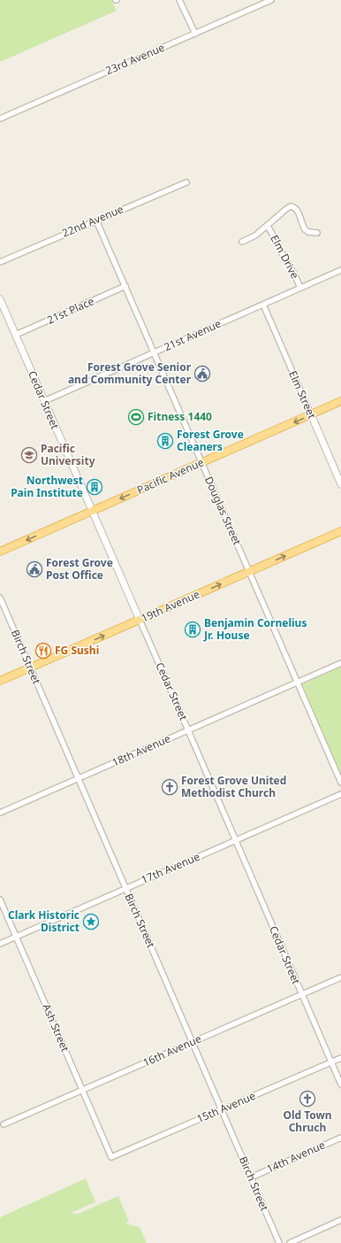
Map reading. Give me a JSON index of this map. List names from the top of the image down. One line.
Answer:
{"streets":{"main road":["Pacific Avenue","19th Avenue"],"street":["23rd Avenue","22nd Avenue","Elm Drive","21st Place","21st Avenue","Elm Street","Cedar Street","Douglas Street","Birch Street","18th Avenue","17th Avenue","Ash Street","16th Avenue","15th Avenue","14th Avenue"]},"crossings":[["22nd Avenue","Douglas Street"],["Elm Drive","21st Avenue"],["21st Place","Cedar Street"],["21st Place","Douglas Street"],["21st Avenue","Elm Street"],["21st Avenue","Cedar Street"],["21st Avenue","Douglas Street"],["Elm Street","Pacific Avenue"],["Cedar Street","Pacific Avenue"],["Cedar Street","19th Avenue"],["Cedar Street","18th Avenue"],["Cedar Street","17th Avenue"],["Cedar Street","16th Avenue"],["Cedar Street","15th Avenue"],["Pacific Avenue","Douglas Street"],["Douglas Street","19th Avenue"],["Douglas Street","18th Avenue"],["19th Avenue","Birch Street"],["Birch Street","18th Avenue"],["Birch Street","17th Avenue"],["Birch Street","16th Avenue"],["Birch Street","15th Avenue"],["Birch Street","14th Avenue"],["17th Avenue","Ash Street"],["Ash Street","16th Avenue"],["Ash Street","15th Avenue"]],"one_way":["Pacific Avenue","19th Avenue"],"places":{"public building":["Forest Grove Senior and Community Center","Forest Grove Post Office"],"sports":["Fitness 1440"],"building":["Forest Grove Cleaners","Northwest Pain Institute","Benjamin Cornelius Jr. House"],"school or university":["Pacific University"],"restaurant":["FG Sushi"],"church":["Forest Grove United Methodist Church","Old Town Chruch"],"place":["Clark Historic District"]}}
